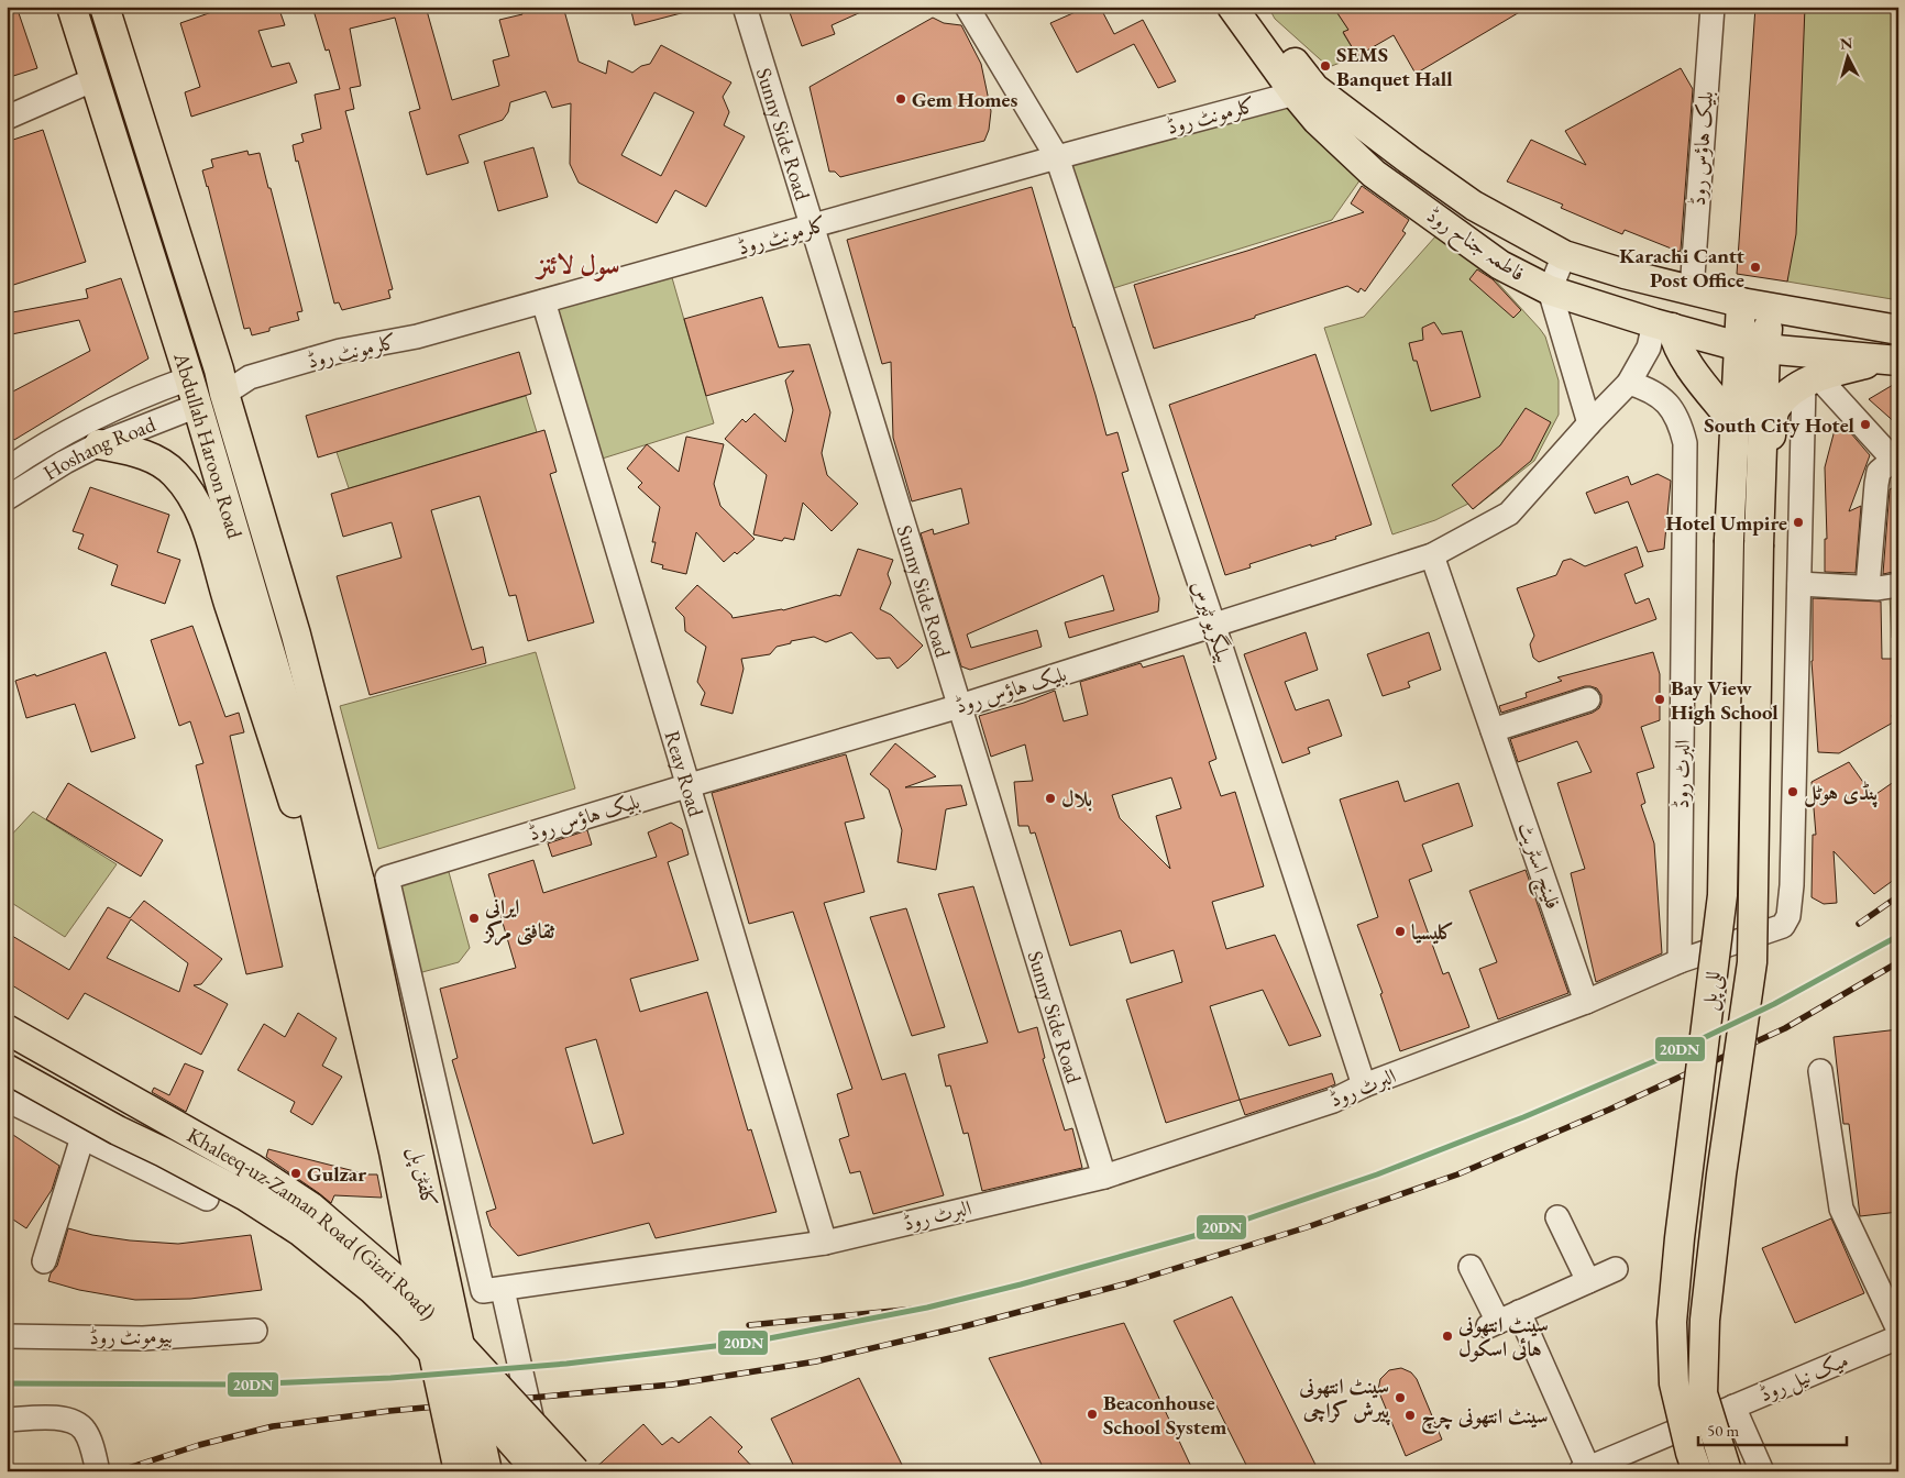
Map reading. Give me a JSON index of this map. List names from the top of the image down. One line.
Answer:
{"streets":{"main road":["فاطمہ جناح روڈ","Abdullah Haroon Road","للی پل","کلفٹن پل","Khaleeq-uz-Zaman Road (Gizri Road)"],"street":["کلرمونٹ روڈ","Sunny Side Road","بلیک ہاؤس روڈ","Hoshang Road","بیلگریو ٹیرس","Reay Road","البرٹ روڈ","فلینچ اسٹریٹ","بیومونٹ روڈ","میک نیل روڈ"]},"crossings":[["کلرمونٹ روڈ","Sunny Side Road"],["کلرمونٹ روڈ","فاطمہ جناح روڈ"],["کلرمونٹ روڈ","Abdullah Haroon Road"],["کلرمونٹ روڈ","بیلگریو ٹیرس"],["کلرمونٹ روڈ","Reay Road"],["Sunny Side Road","بلیک ہاؤس روڈ"],["Sunny Side Road","البرٹ روڈ"],["بلیک ہاؤس روڈ","فاطمہ جناح روڈ"],["بلیک ہاؤس روڈ","بیلگریو ٹیرس"],["بلیک ہاؤس روڈ","Reay Road"],["بلیک ہاؤس روڈ","البرٹ روڈ"],["بلیک ہاؤس روڈ","فلینچ اسٹریٹ"],["فاطمہ جناح روڈ","للی پل"],["Abdullah Haroon Road","Hoshang Road"],["Abdullah Haroon Road","کلفٹن پل"],["بیلگریو ٹیرس","البرٹ روڈ"],["Reay Road","البرٹ روڈ"],["البرٹ روڈ","فلینچ اسٹریٹ"]],"districts":["سول لائنز"],"places":["SEMS Banquet Hall","Gem Homes","Karachi Cantt Post Office","South City Hotel","Hotel Umpire","Bay View High School","پنڈی ہوٹل","بلال","ایرانی ثقافتی مرکز","کلیسیا","Gulzar","سینٹ انتھونی ہائی اسکول","سینٹ انتھونی پیرش کراچی","Beaconhouse School System","سینٹ انتھونی چرچ"],"lines":["transit line 20DN"],"scale_bar":"50 m","north":"top"}
